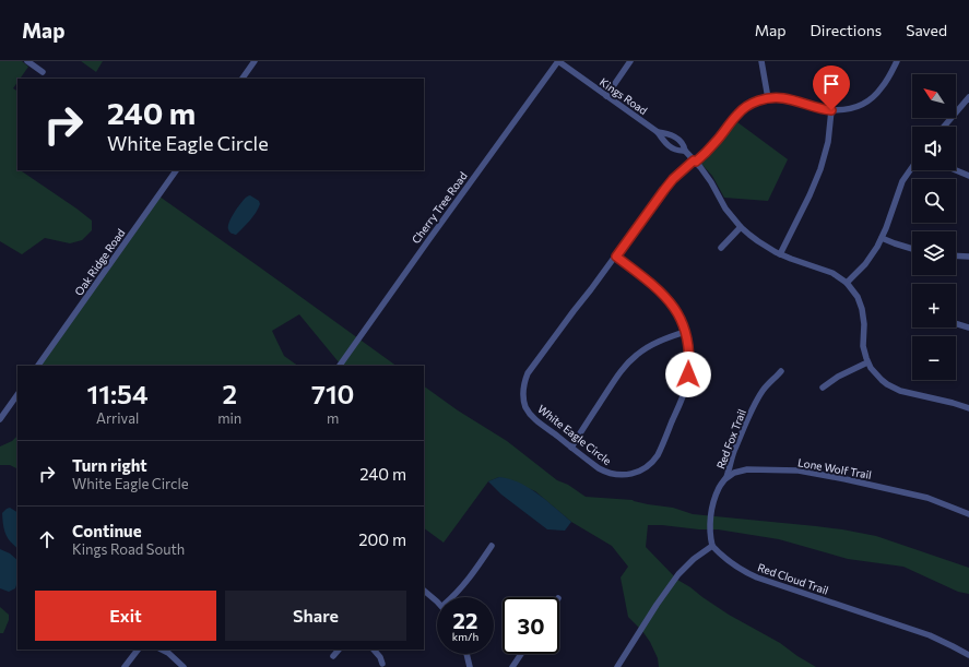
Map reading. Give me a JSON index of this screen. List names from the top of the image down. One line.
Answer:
{"streets":{"street":["Kings Road","Cherry Tree Road","Oak Ridge Road","White Eagle Circle","Red Fox Trail","Lone Wolf Trail","Red Cloud Trail"]},"crossings":[["Kings Road","Cherry Tree Road"],["Red Fox Trail","Lone Wolf Trail"],["Red Fox Trail","Red Cloud Trail"]],"north":"top left","page":{"header":"Map","nav":["Map","Directions","Saved"],"map_buttons":["+","−"],"turn":["240 m","White Eagle Circle"],"eta":["11:54","Arrival","2","min","710","m"],"list":[{"name":"Turn right","note":"White Eagle Circle","value":"240 m"},{"name":"Continue","note":"Kings Road South","value":"200 m"}],"buttons":["Exit","Share"],"speed":"22 km/h","limit":"30"}}
